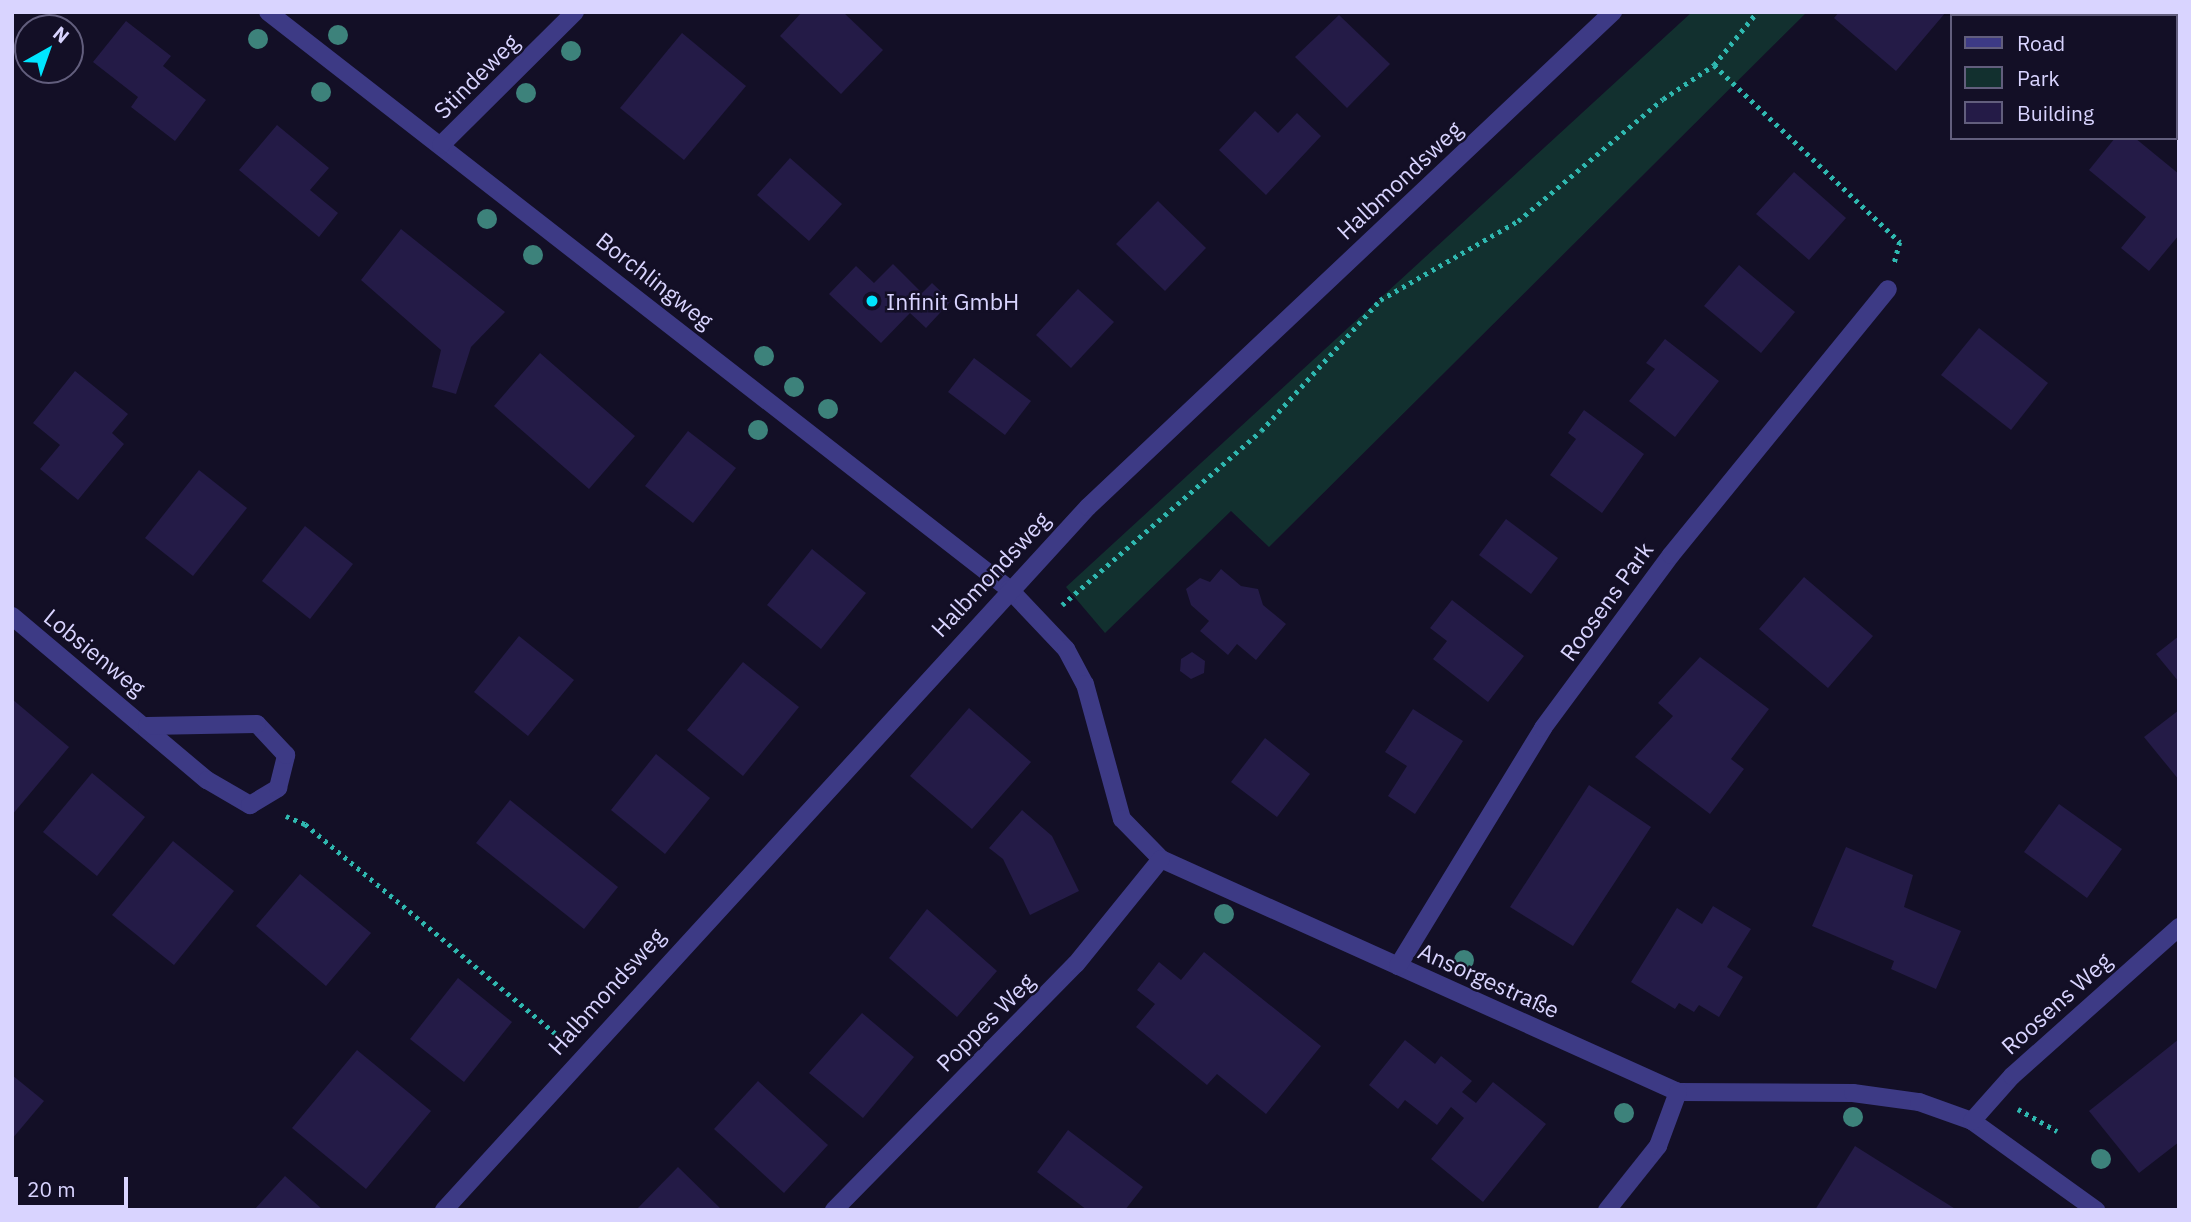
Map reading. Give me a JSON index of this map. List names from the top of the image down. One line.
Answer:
{"streets":{"street":["Stindeweg","Halbmondsweg","Borchlingweg","Roosens Park","Lobsienweg","Ansorgestraße","Roosens Weg","Poppes Weg"]},"crossings":[["Stindeweg","Borchlingweg"],["Halbmondsweg","Borchlingweg"],["Halbmondsweg","Ansorgestraße"],["Borchlingweg","Ansorgestraße"],["Roosens Park","Ansorgestraße"],["Ansorgestraße","Roosens Weg"],["Ansorgestraße","Poppes Weg"]],"places":["Infinit GmbH"],"legend":["Road","Park","Building"],"scale_bar":"20 m","north":"top right"}
